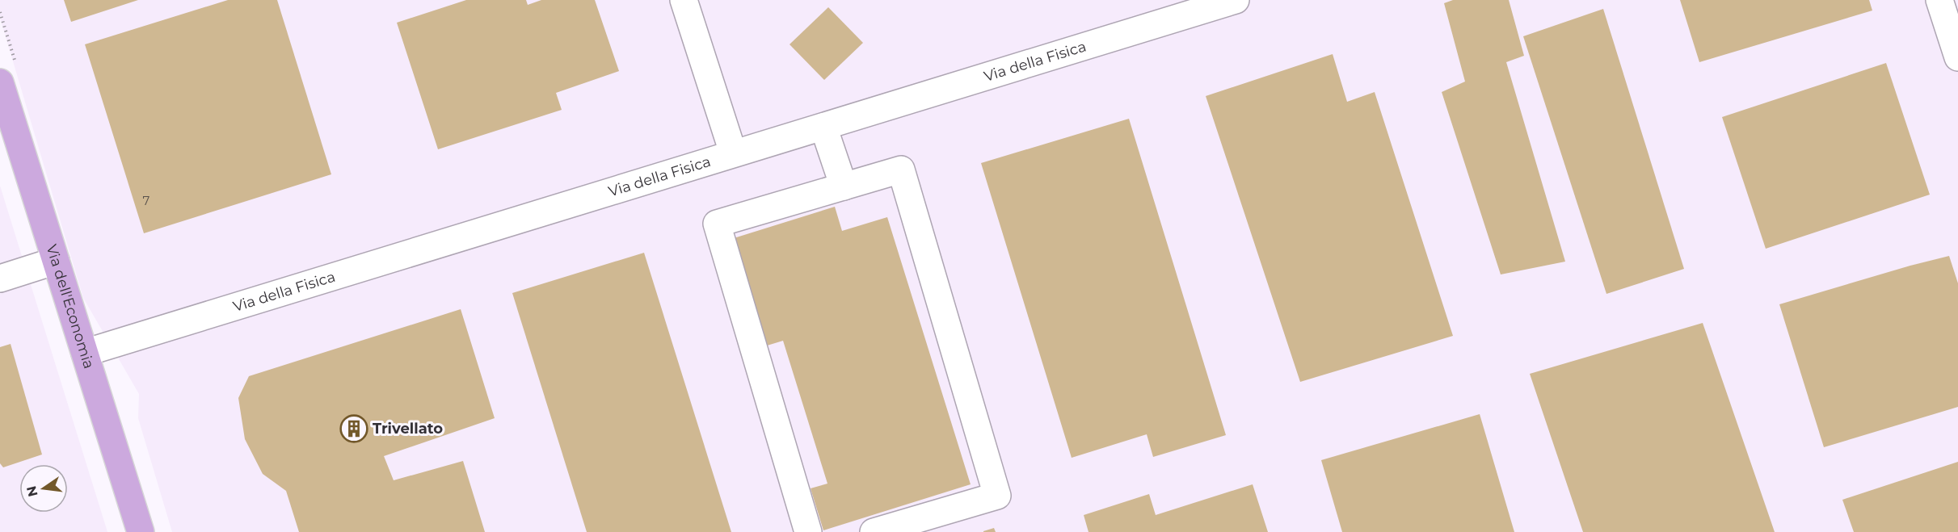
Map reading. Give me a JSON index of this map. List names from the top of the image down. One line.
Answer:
{"streets":{"main road":["Via dell'Economia"],"street":["Via della Fisica"]},"crossings":[["Via della Fisica","Via dell'Economia"]],"places":{"building":["Trivellato"]},"house_numbers":["7"],"north":"left"}
